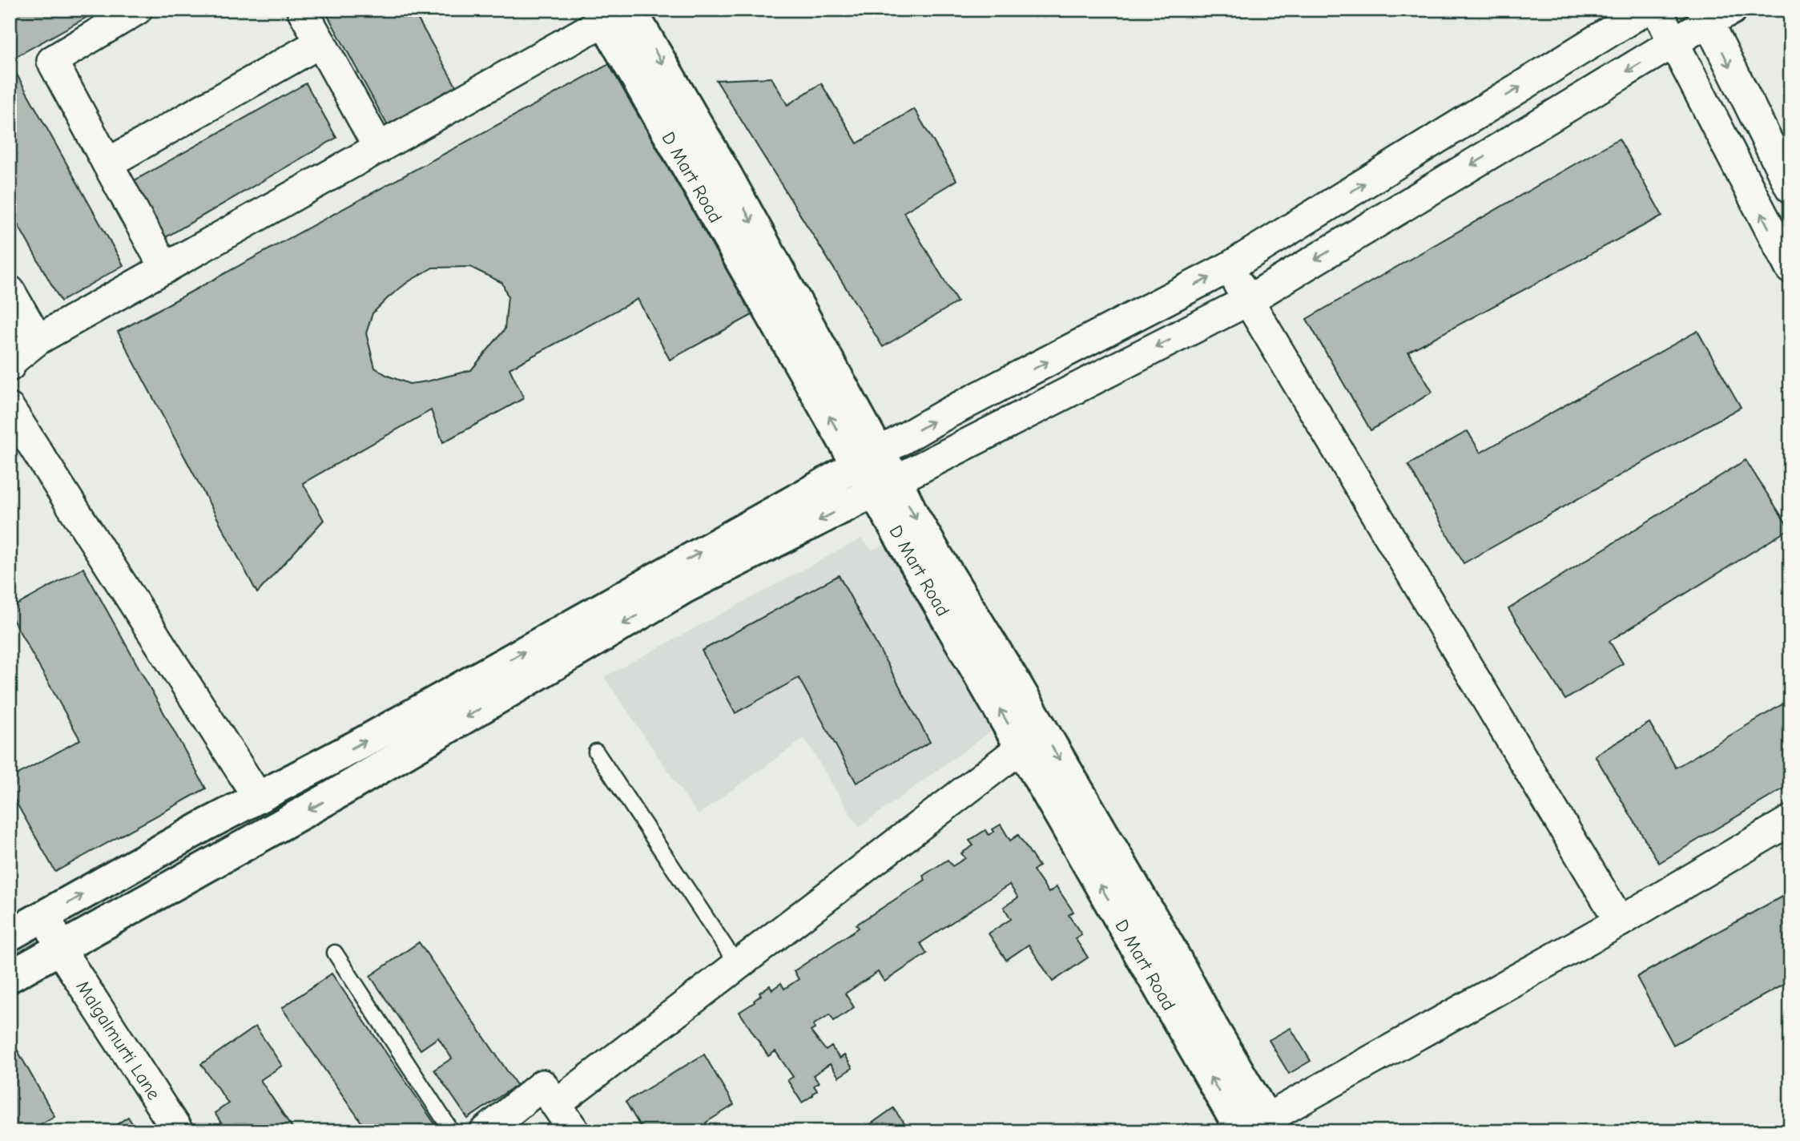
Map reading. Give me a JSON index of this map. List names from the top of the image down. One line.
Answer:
{"streets":{"street":["D Mart Road","Malgalmurti Lane"]}}
